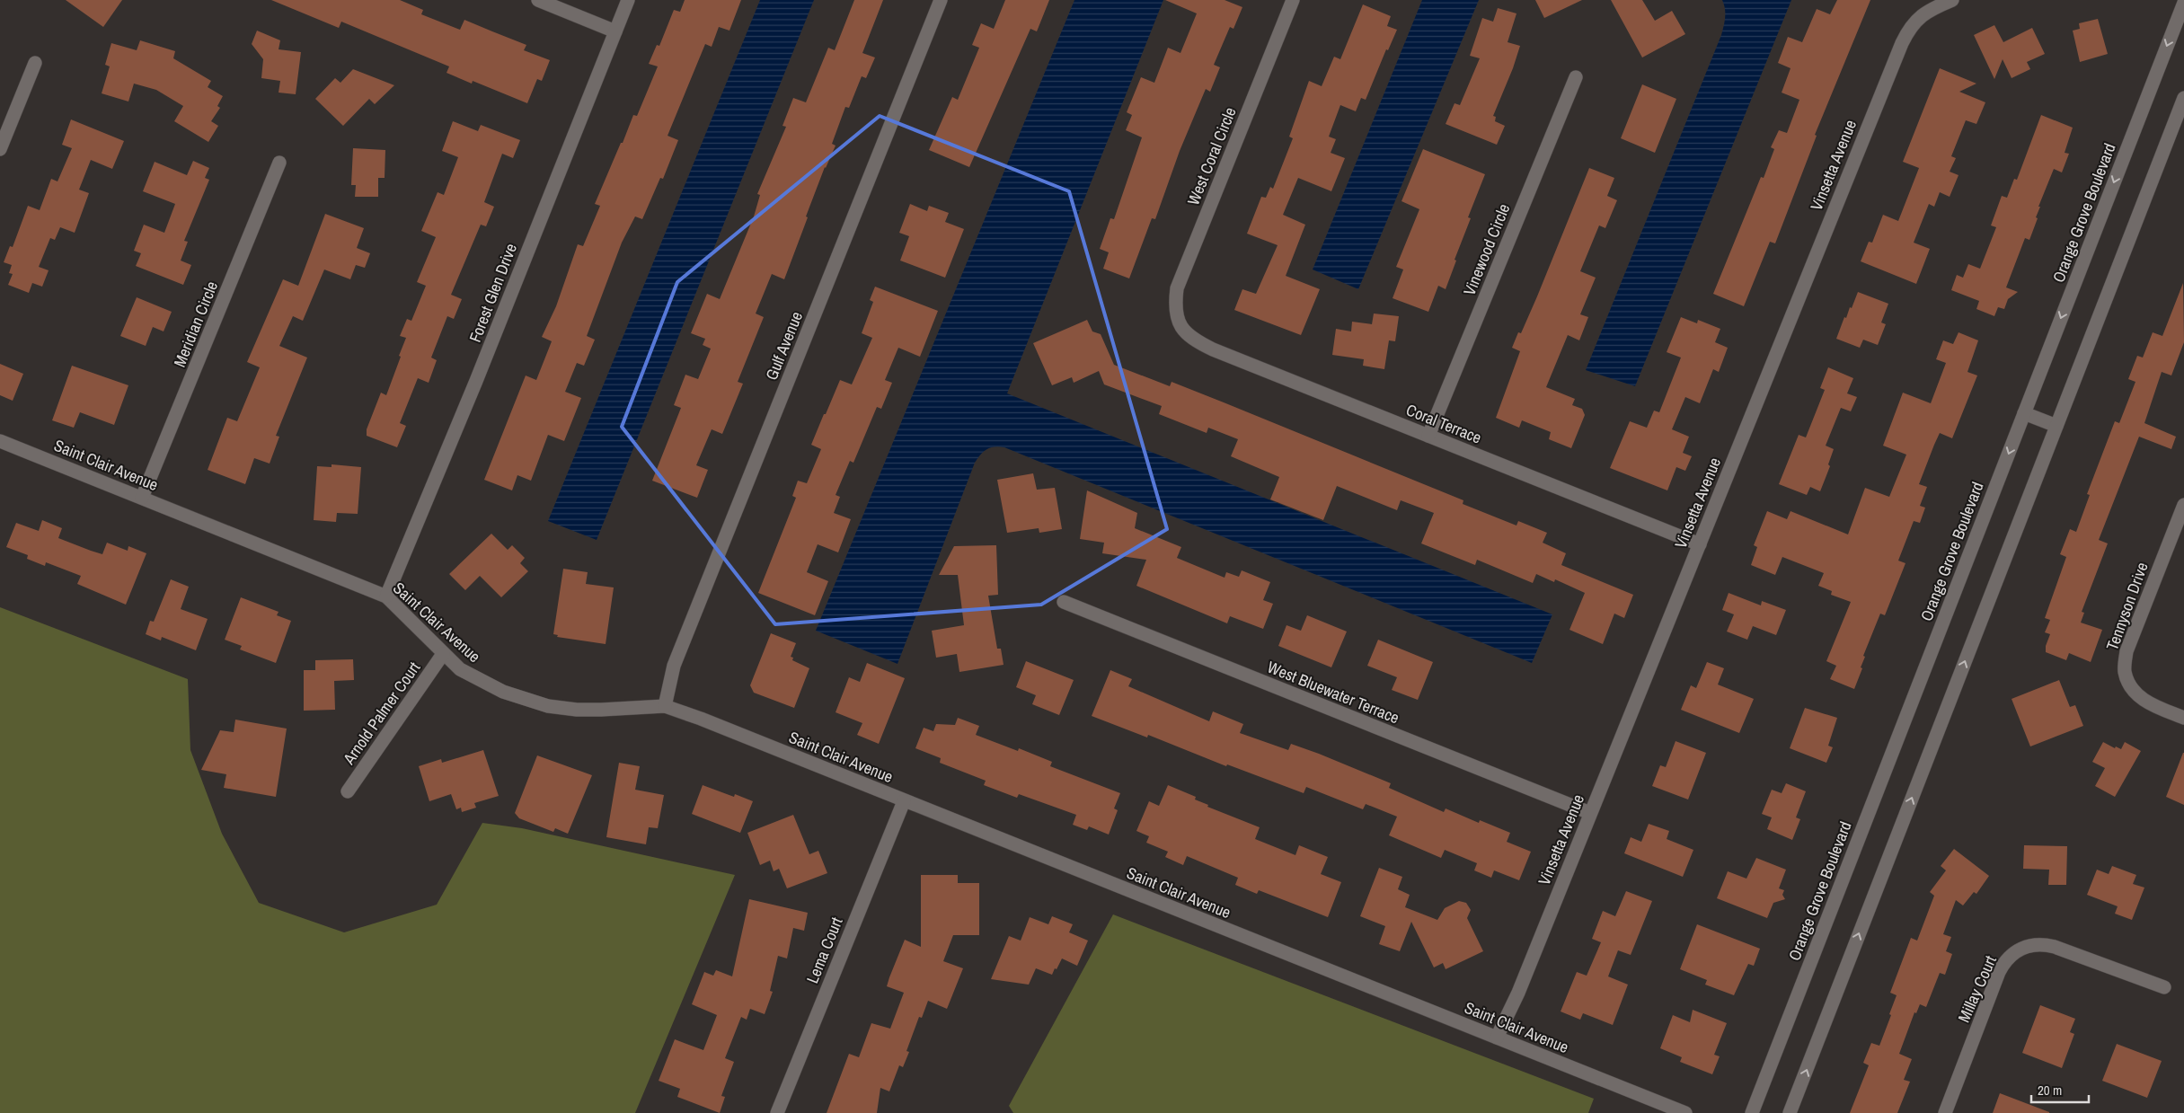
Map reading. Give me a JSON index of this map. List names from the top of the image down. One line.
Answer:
{"streets":{"street":["West Coral Circle","Vinsetta Avenue","Orange Grove Boulevard","Vinewood Circle","Forest Glen Drive","Meridian Circle","Gulf Avenue","Coral Terrace","Saint Clair Avenue","Tennyson Drive","West Bluewater Terrace","Arnold Palmer Court","Lema Court","Millay Court"]},"crossings":[["West Coral Circle","Coral Terrace"],["Vinsetta Avenue","Coral Terrace"],["Vinsetta Avenue","Saint Clair Avenue"],["Vinsetta Avenue","West Bluewater Terrace"],["Vinewood Circle","Coral Terrace"],["Forest Glen Drive","Saint Clair Avenue"],["Meridian Circle","Saint Clair Avenue"],["Gulf Avenue","Saint Clair Avenue"],["Saint Clair Avenue","Arnold Palmer Court"],["Saint Clair Avenue","Lema Court"]],"scale_bar":"20 m"}
